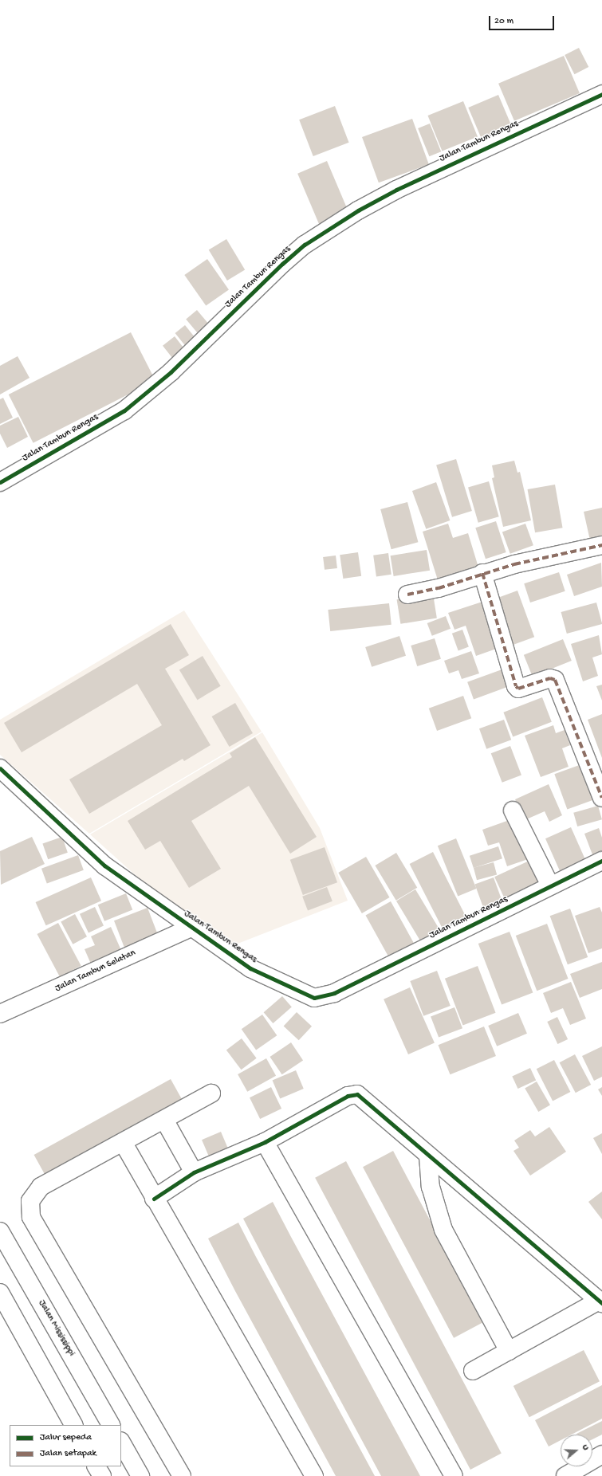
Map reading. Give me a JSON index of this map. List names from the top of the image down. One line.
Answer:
{"streets":{"street":["Jalan Tambun Rengas","Jalan Tambun Selatan","Jalan Mississippi"]},"crossings":[["Jalan Tambun Rengas","Jalan Tambun Selatan"]],"legend":["Jalur sepeda","Jalan setapak"],"scale_bar":"20 m","north":"right"}
